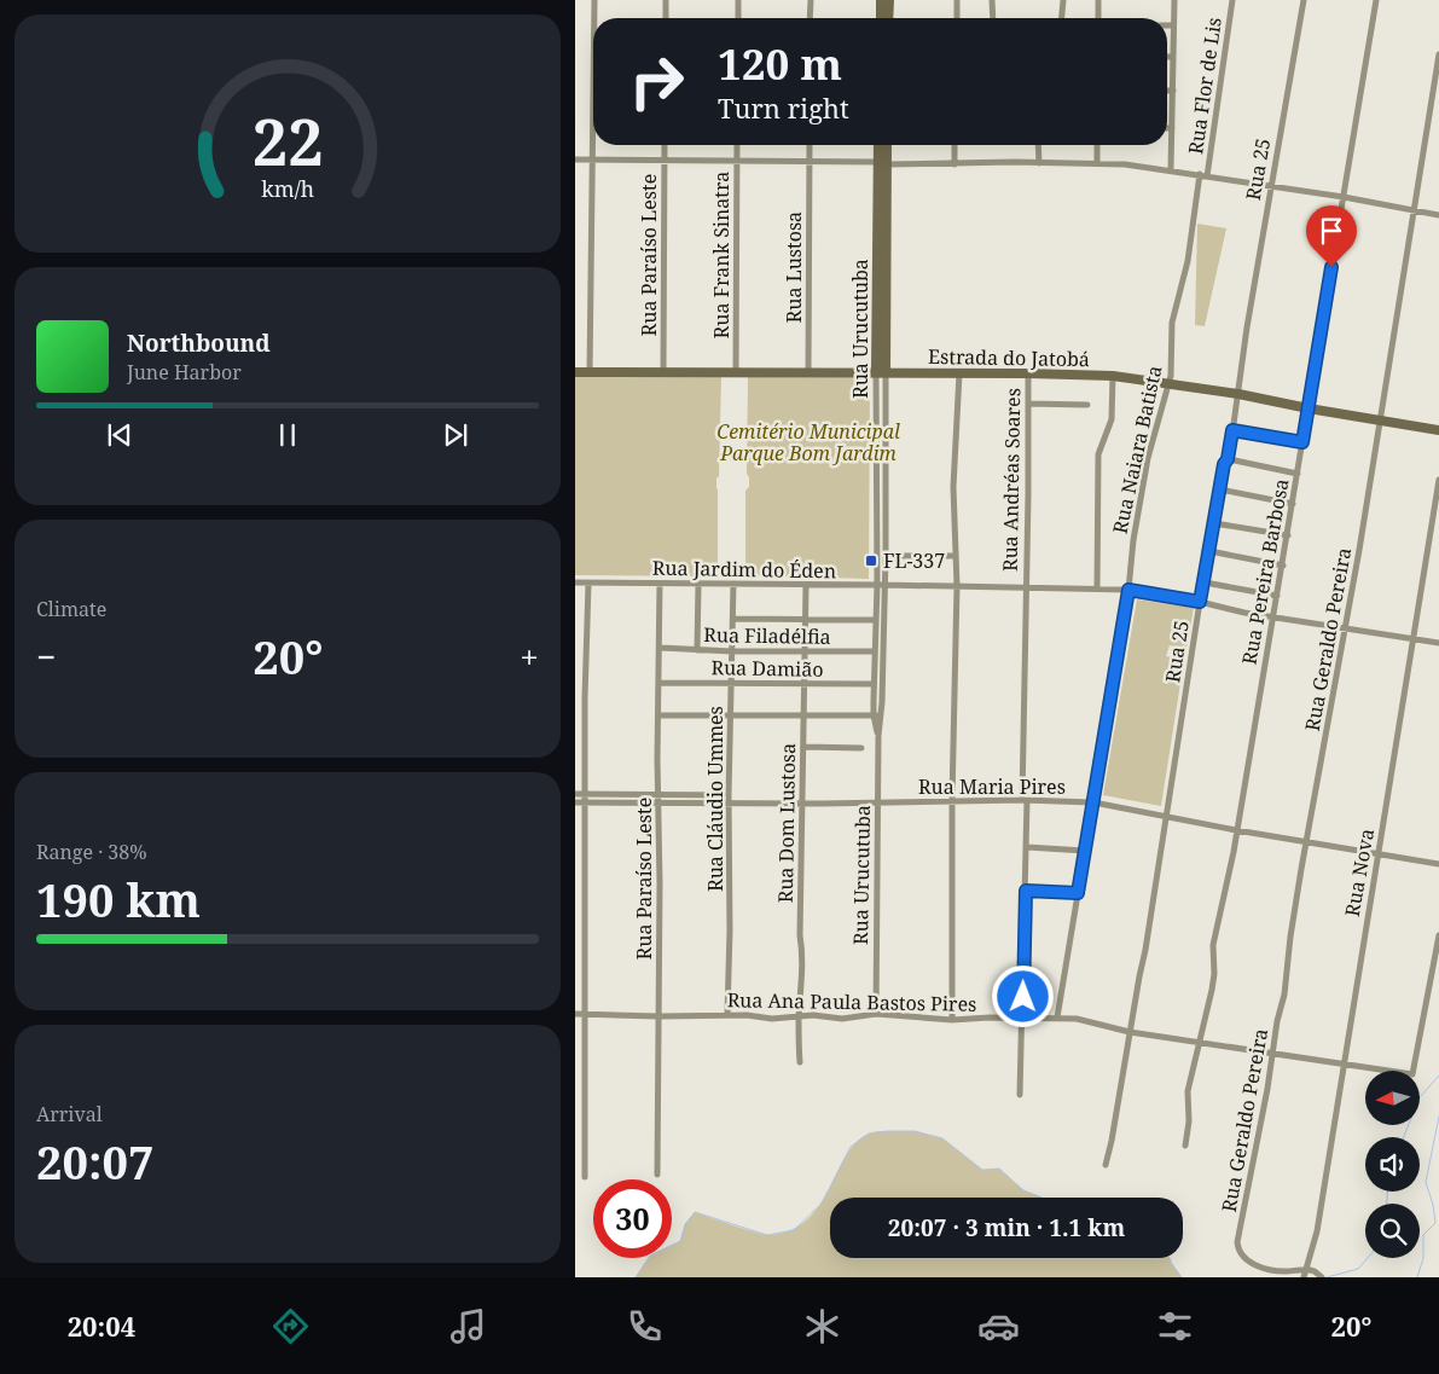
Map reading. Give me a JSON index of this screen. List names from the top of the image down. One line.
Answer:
{"streets":{"street":["Rua Flor de Lis","Rua 25","Rua Paraíso Leste","Rua Frank Sinatra","Rua Lustosa","Rua Urucutuba","Estrada do Jatobá","Rua Naiara Batista","Rua Andréas Soares","Rua Jardim do Éden","Rua Pereira Barbosa","Rua Filadélfia","Rua Geraldo Pereira","Rua Damião","Rua Maria Pires","Rua Cláudio Ummes","Rua Dom Lustosa","Rua Nova","Rua Ana Paula Bastos Pires"]},"crossings":[["Rua Flor de Lis","Rua Naiara Batista"],["Rua 25","Estrada do Jatobá"],["Rua 25","Rua Jardim do Éden"],["Rua 25","Rua Maria Pires"],["Rua 25","Rua Ana Paula Bastos Pires"],["Rua Paraíso Leste","Estrada do Jatobá"],["Rua Paraíso Leste","Rua Jardim do Éden"],["Rua Paraíso Leste","Rua Filadélfia"],["Rua Paraíso Leste","Rua Damião"],["Rua Paraíso Leste","Rua Maria Pires"],["Rua Paraíso Leste","Rua Ana Paula Bastos Pires"],["Rua Frank Sinatra","Estrada do Jatobá"],["Rua Lustosa","Estrada do Jatobá"],["Rua Urucutuba","Estrada do Jatobá"],["Rua Urucutuba","Rua Jardim do Éden"],["Rua Urucutuba","Rua Filadélfia"],["Rua Urucutuba","Rua Damião"],["Rua Urucutuba","Rua Maria Pires"],["Rua Urucutuba","Rua Ana Paula Bastos Pires"],["Estrada do Jatobá","Rua Naiara Batista"],["Estrada do Jatobá","Rua Andréas Soares"],["Estrada do Jatobá","Rua Pereira Barbosa"],["Estrada do Jatobá","Rua Geraldo Pereira"],["Rua Naiara Batista","Rua Jardim do Éden"],["Rua Naiara Batista","Rua Maria Pires"],["Rua Naiara Batista","Rua Ana Paula Bastos Pires"],["Rua Andréas Soares","Rua Jardim do Éden"],["Rua Andréas Soares","Rua Maria Pires"],["Rua Jardim do Éden","Rua Pereira Barbosa"],["Rua Jardim do Éden","Rua Geraldo Pereira"],["Rua Jardim do Éden","Rua Cláudio Ummes"],["Rua Jardim do Éden","Rua Dom Lustosa"],["Rua Jardim do Éden","Rua Nova"],["Rua Pereira Barbosa","Rua Maria Pires"],["Rua Pereira Barbosa","Rua Ana Paula Bastos Pires"],["Rua Filadélfia","Rua Cláudio Ummes"],["Rua Filadélfia","Rua Dom Lustosa"],["Rua Geraldo Pereira","Rua Maria Pires"],["Rua Geraldo Pereira","Rua Nova"],["Rua Geraldo Pereira","Rua Ana Paula Bastos Pires"],["Rua Damião","Rua Cláudio Ummes"],["Rua Damião","Rua Dom Lustosa"],["Rua Maria Pires","Rua Cláudio Ummes"],["Rua Maria Pires","Rua Dom Lustosa"],["Rua Maria Pires","Rua Nova"],["Rua Cláudio Ummes","Rua Ana Paula Bastos Pires"],["Rua Dom Lustosa","Rua Ana Paula Bastos Pires"],["Rua Nova","Rua Ana Paula Bastos Pires"]],"parks":["Cemitério Municipal Parque Bom Jardim"],"places":{"transit":["FL-337"]},"north":"left","page":{"turn":["120 m","Turn right"],"song":["Northbound","June Harbor"],"tile":["Climate",["Range · 38%","190 km"],["Arrival","20:07"]],"heat":["−","20°","+"],"limit":"30","trip":"20:07 · 3 min · 1.1 km","tabs":["20:04","20°"],"gauge":["22","km/h"]}}
